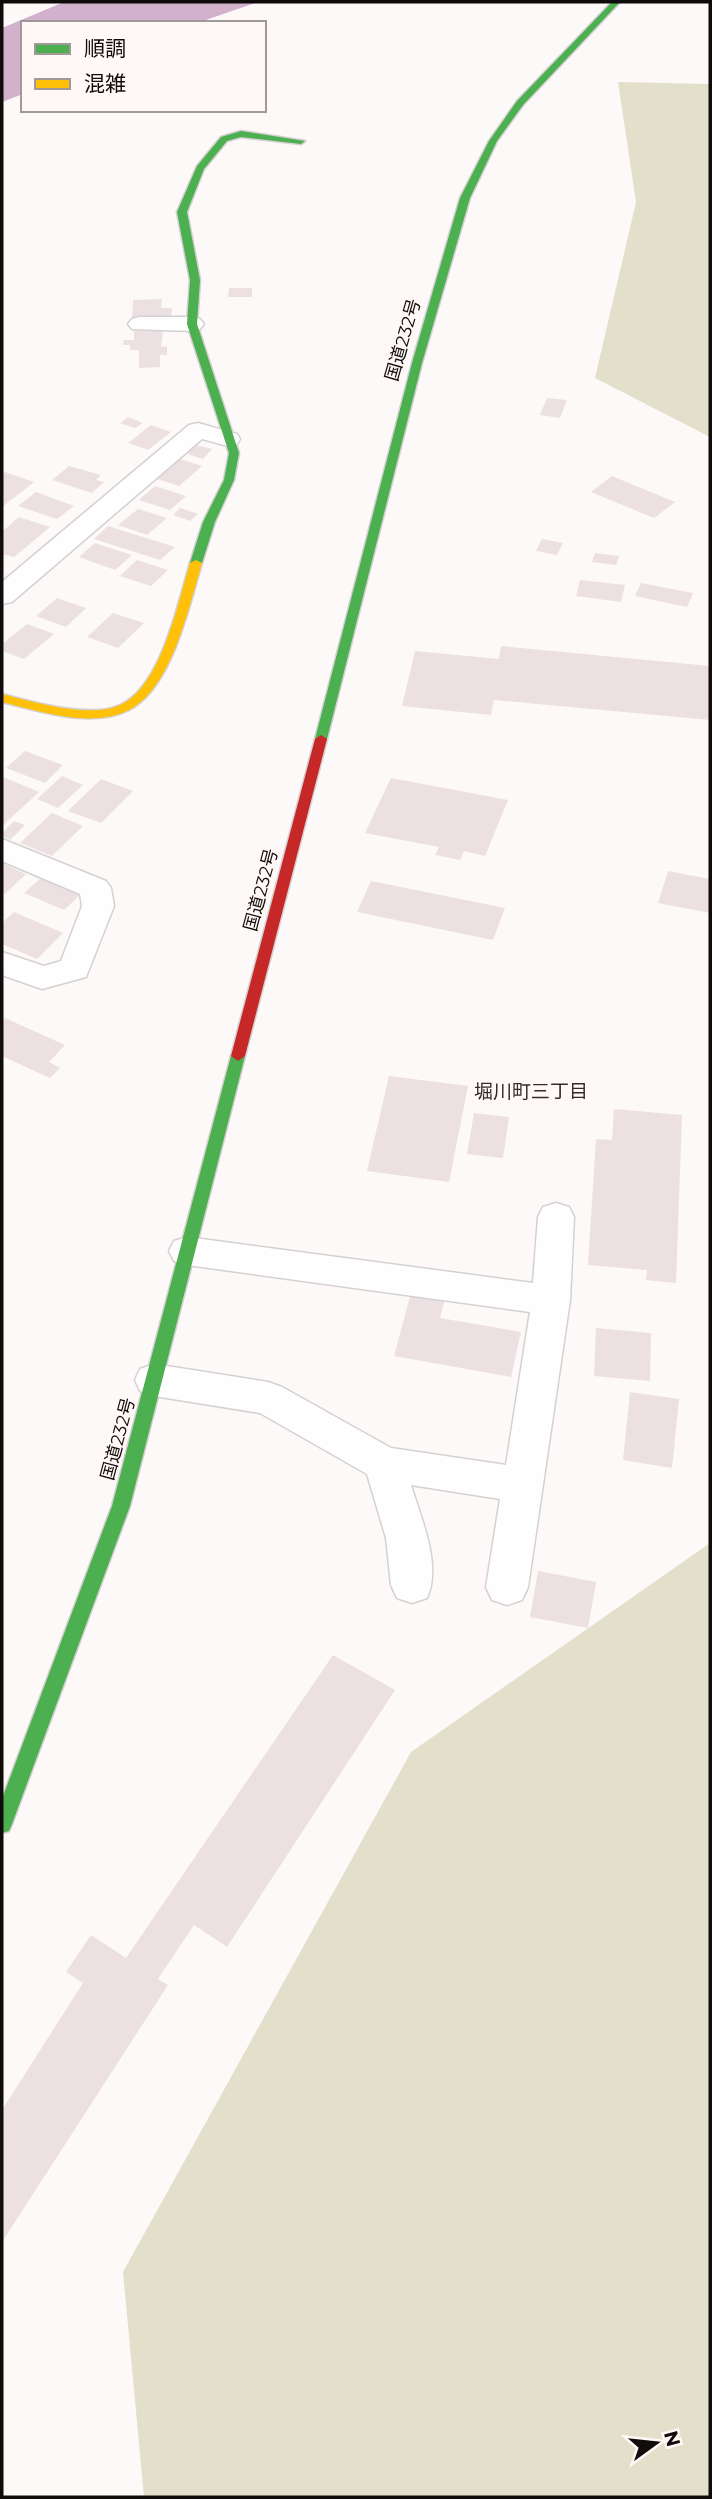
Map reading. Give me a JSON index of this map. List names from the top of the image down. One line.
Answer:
{"streets":{"main road":["国道232号"]},"districts":["堀川町三丁目"],"legend":["順調","混雑"],"north":"right"}
